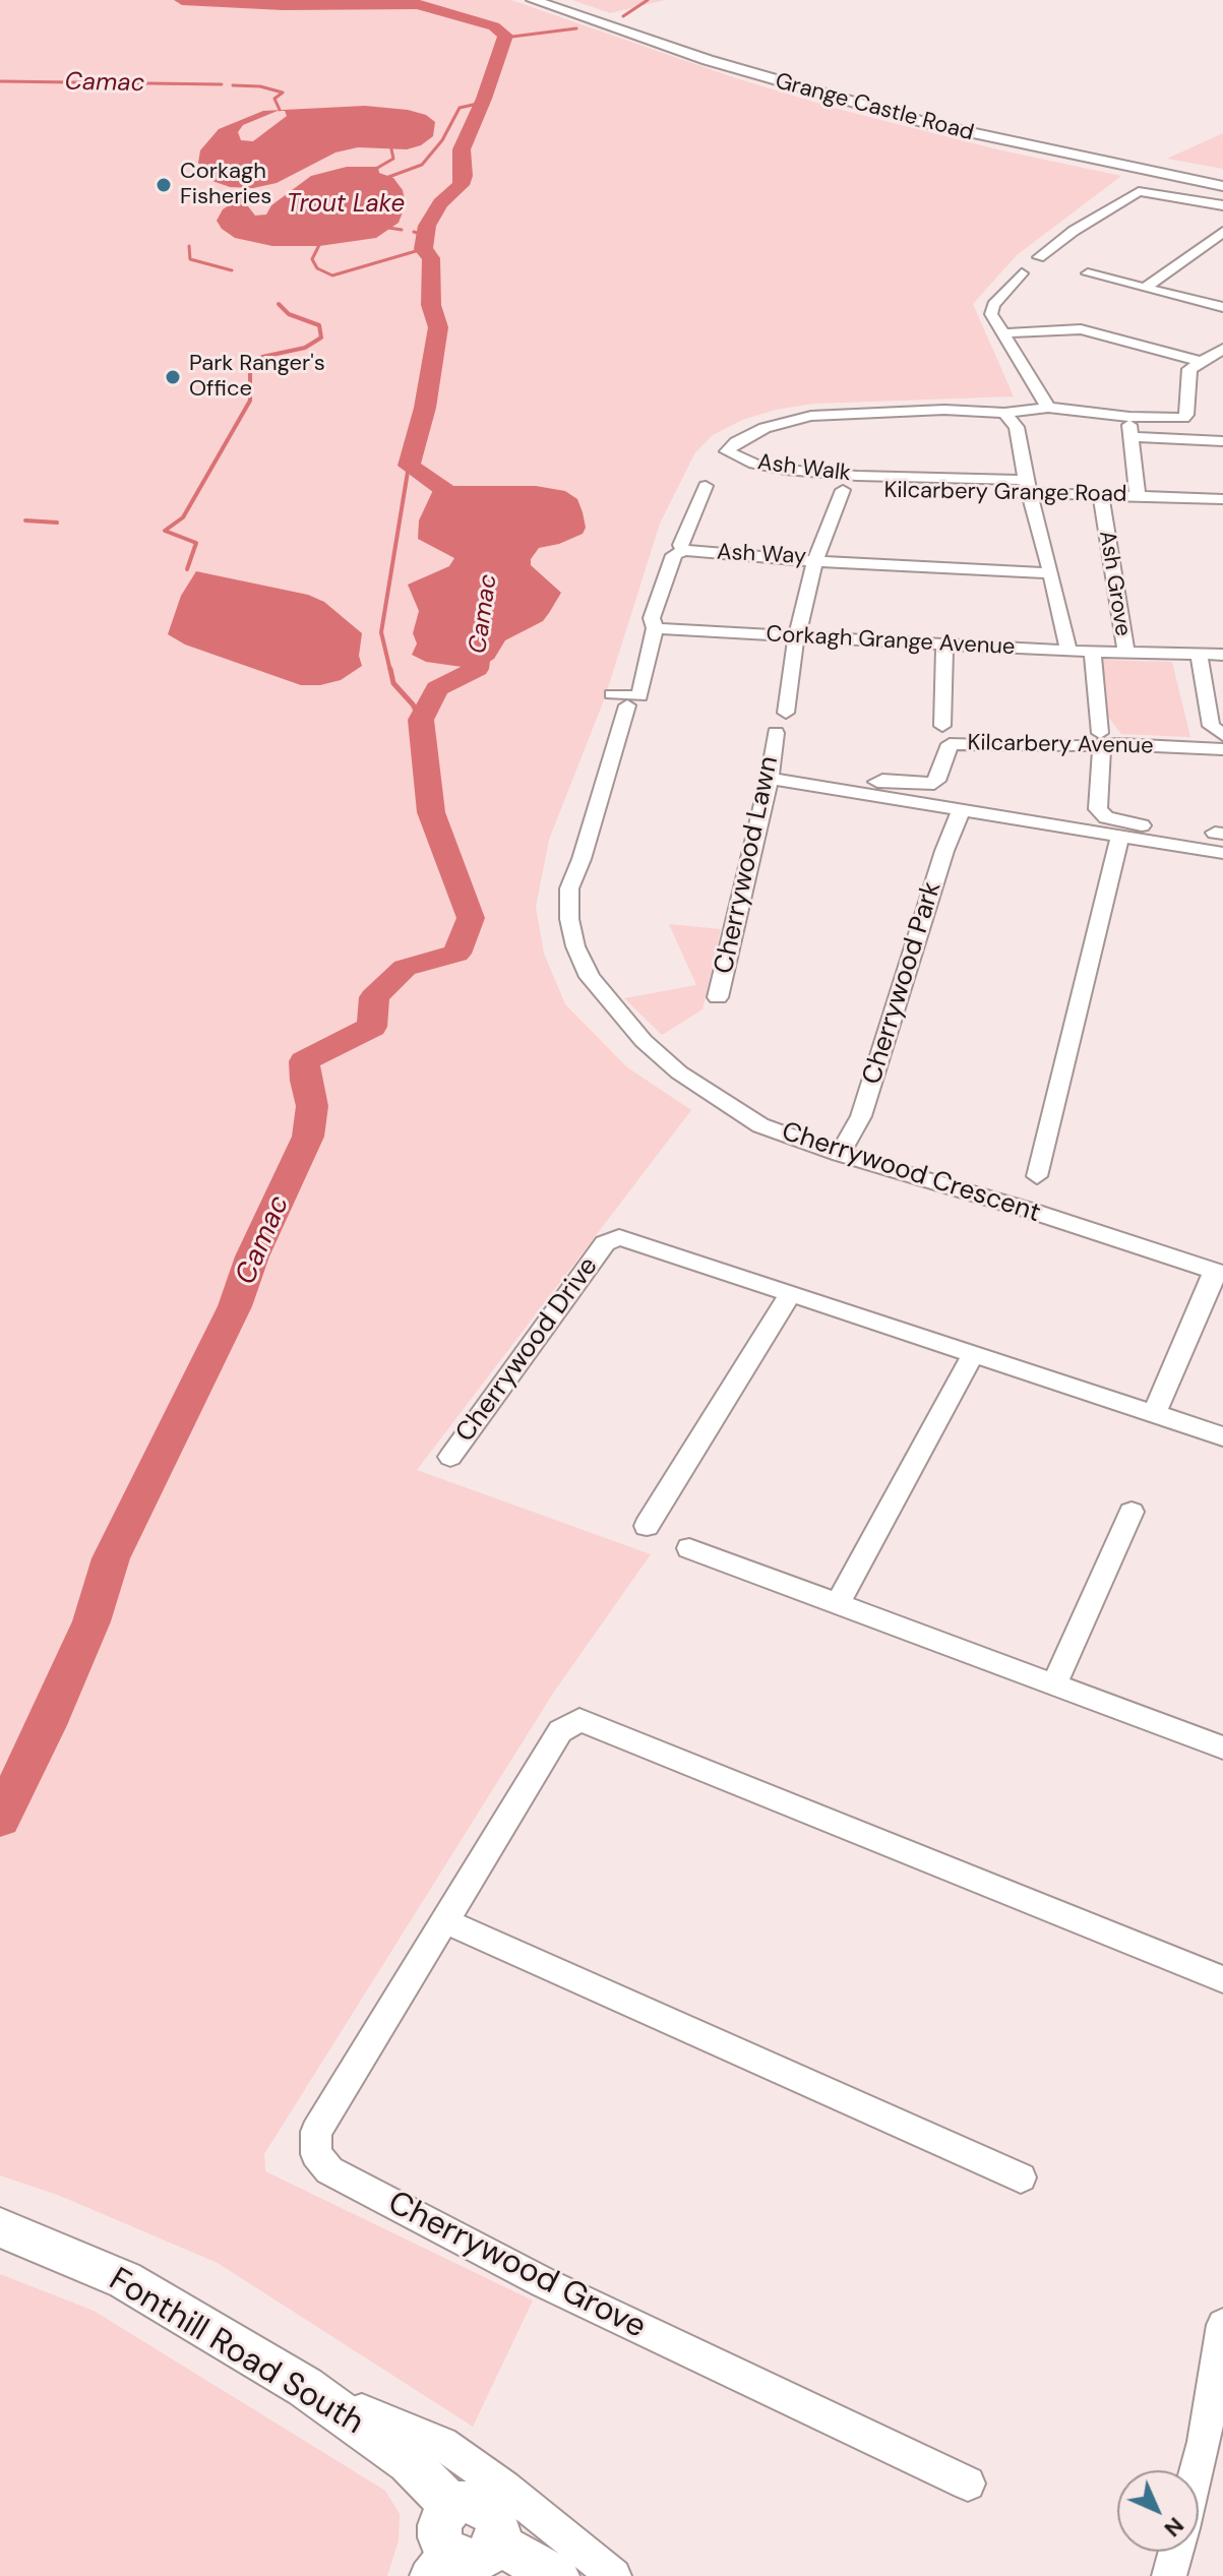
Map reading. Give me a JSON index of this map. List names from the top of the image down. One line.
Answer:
{"streets":{"main road":["Grange Castle Road","Fonthill Road South"],"street":["Ash Walk","Kilcarbery Grange Road","Ash Way","Ash Grove","Corkagh Grange Avenue","Kilcarbery Avenue","Cherrywood Lawn","Cherrywood Park","Cherrywood Crescent","Cherrywood Drive","Cherrywood Grove"]},"crossings":[["Ash Walk","Kilcarbery Grange Road"],["Kilcarbery Grange Road","Ash Way"],["Kilcarbery Grange Road","Ash Grove"],["Ash Way","Corkagh Grange Avenue"],["Ash Way","Cherrywood Crescent"],["Ash Grove","Corkagh Grange Avenue"],["Corkagh Grange Avenue","Cherrywood Crescent"],["Cherrywood Park","Cherrywood Crescent"]],"water":["Camac","Trout Lake"],"places":["Corkagh Fisheries","Park Ranger's Office"],"north":"bottom right"}
